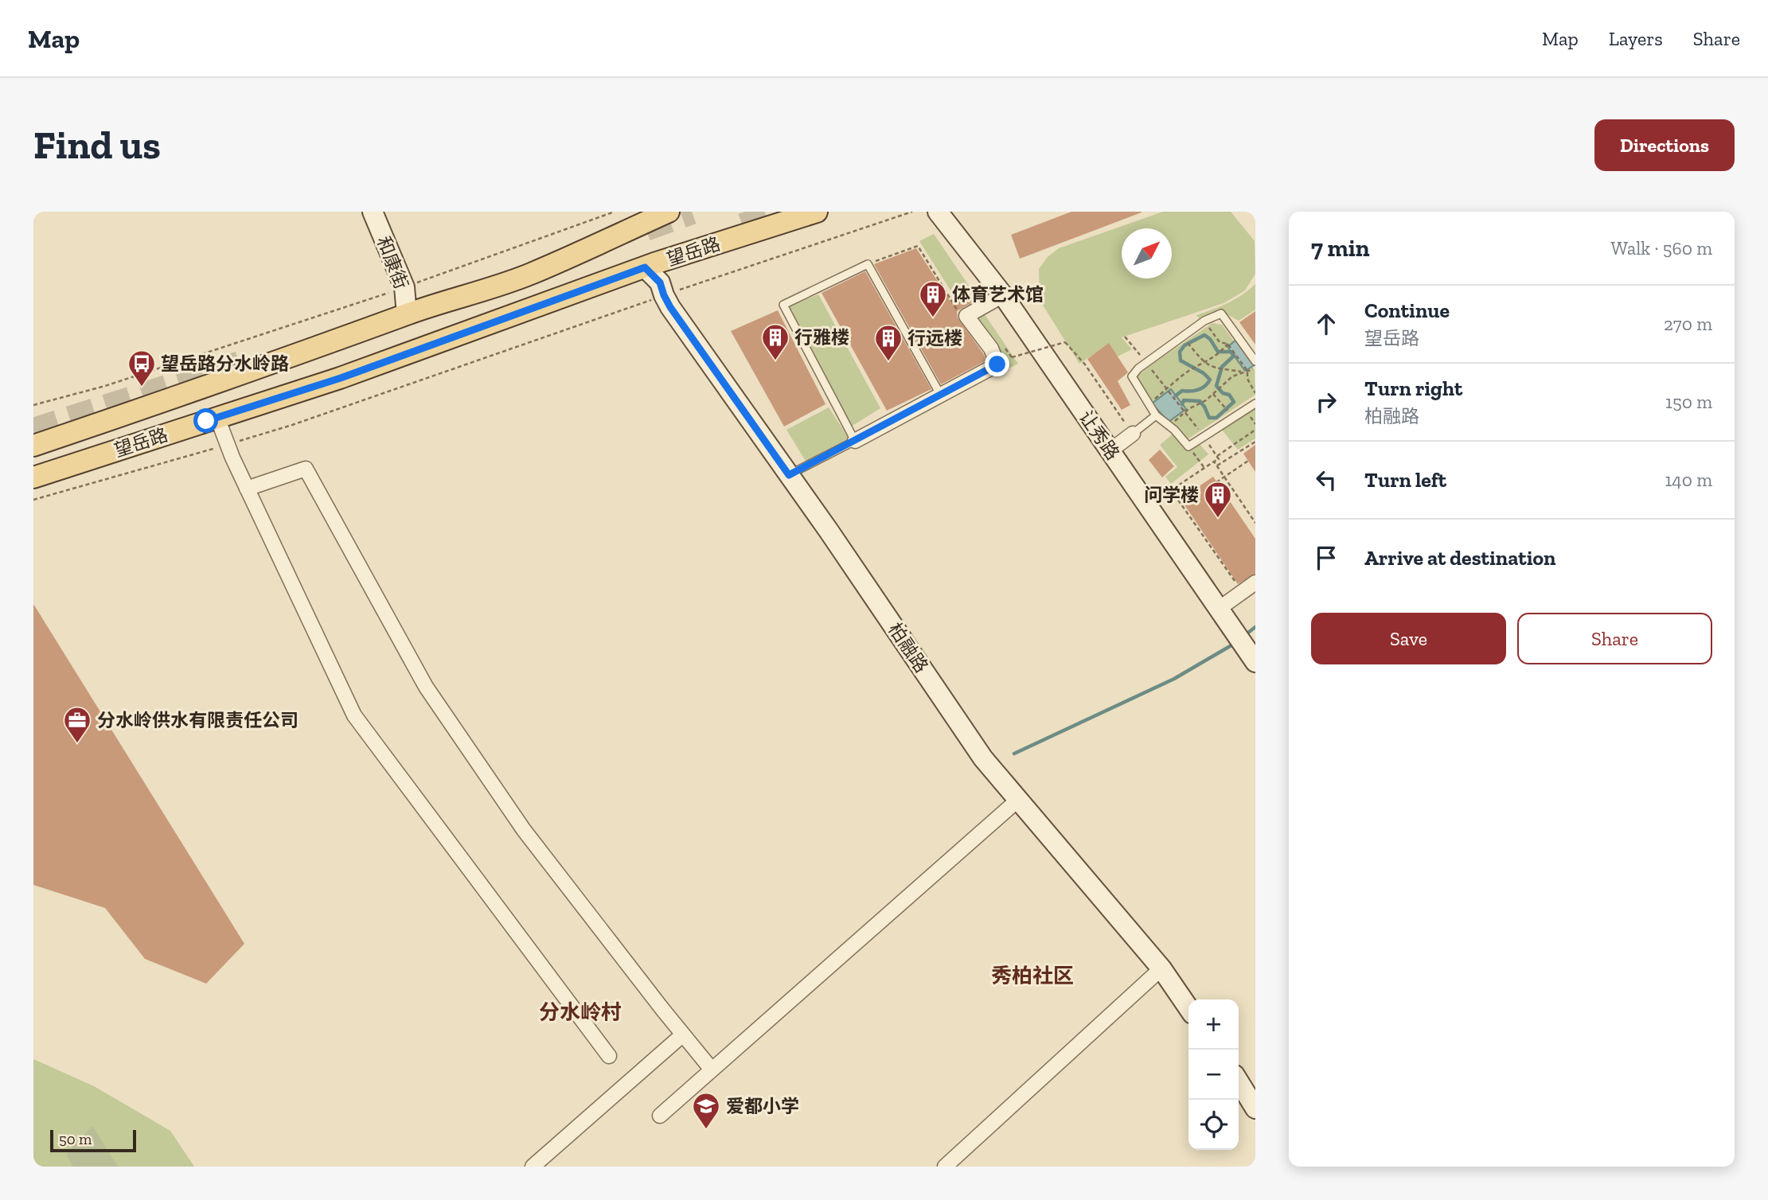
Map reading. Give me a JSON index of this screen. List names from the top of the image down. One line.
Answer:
{"streets":{"main road":["望岳路"],"street":["和康街","让秀路","柏融路"]},"crossings":[["望岳路","和康街"],["望岳路","柏融路"]],"districts":["秀柏社区","分水岭村"],"places":{"building":["体育艺术馆","行雅楼","行远楼","问学楼"],"bus stop":["望岳路分水岭路"],"office":["分水岭供水有限责任公司"],"school or university":["爱都小学"]},"scale_bar":"50 m","north":"top right","page":{"header":"Map","nav":["Map","Layers","Share"],"buttons":["Directions",["Save","Share"]],"title":"Find us","heading":["7 min","Walk · 560 m"],"list":[["Continue","望岳路","270 m"],["Turn right","柏融路","150 m"],["Turn left","140 m"],"Arrive at destination"],"map_buttons":["+","−"],"scale":"50 m"}}
